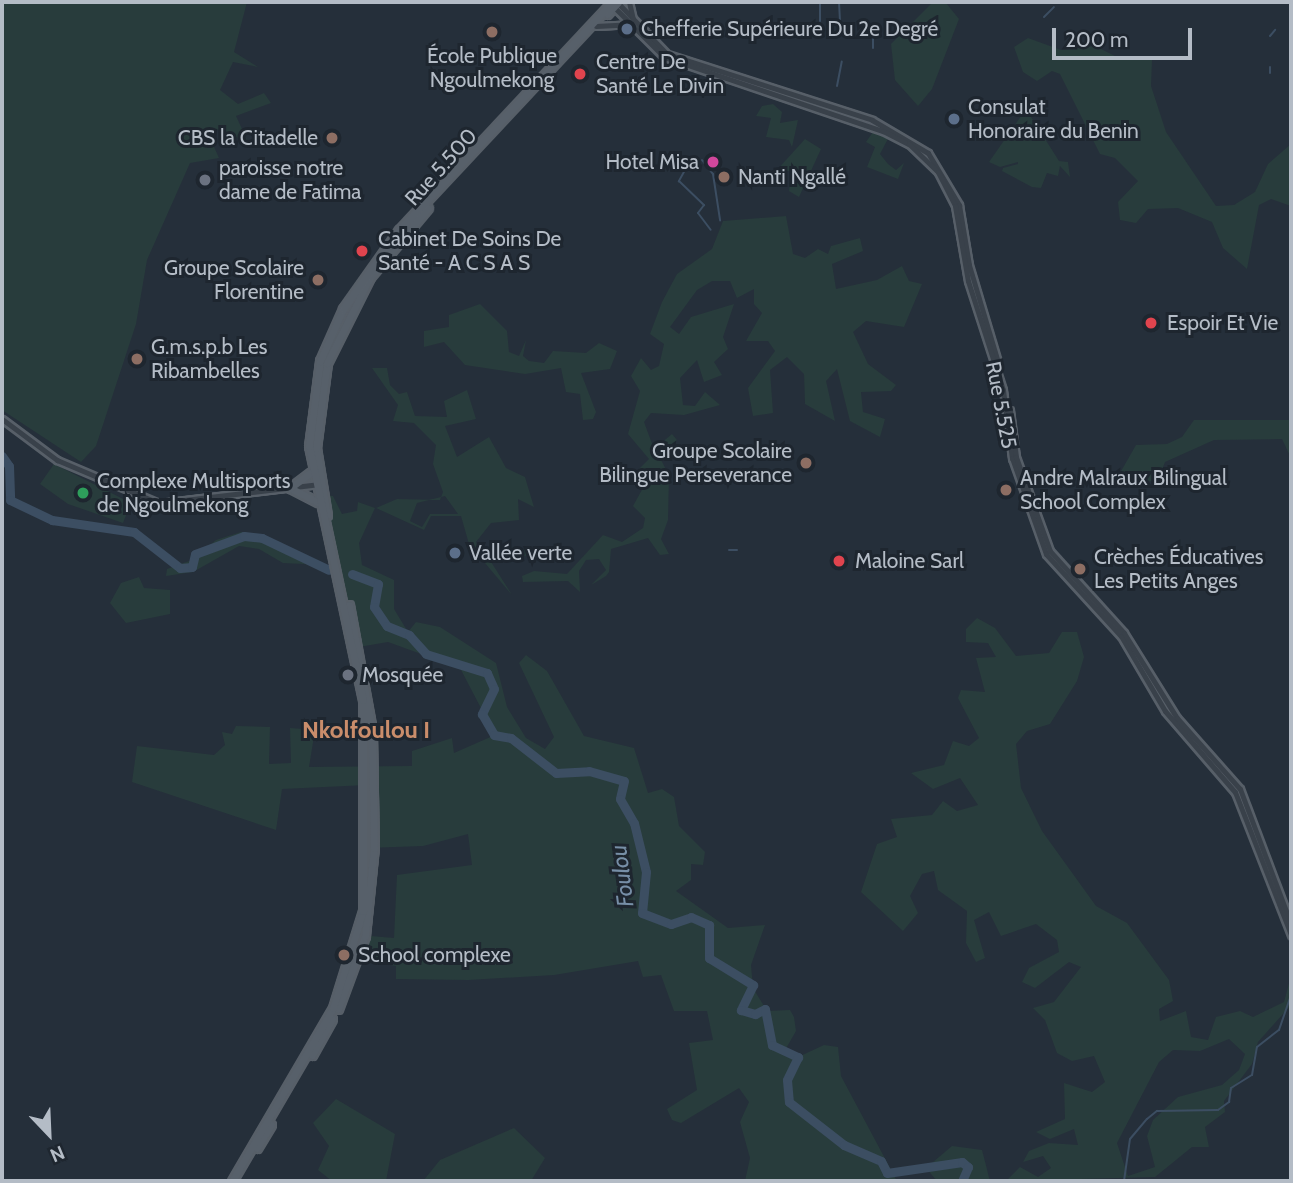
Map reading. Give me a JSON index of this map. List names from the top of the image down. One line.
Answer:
{"streets":{"main road":["Rue 5.500"],"street":["Rue 5.525"]},"crossings":[["Rue 5.500","Rue 5.525"]],"districts":["Nkolfoulou I"],"water":["Foulou"],"places":["Chefferie Supérieure Du 2e Degré","École Publique Ngoulmekong","Centre De Santé Le Divin","Consulat Honoraire du Benin","CBS la Citadelle","Hotel Misa","Nanti Ngallé","paroisse notre dame de Fatima","Cabinet De Soins De Santé - A C S A S","Groupe Scolaire Florentine","Espoir Et Vie","G.m.s.p.b Les Ribambelles","Groupe Scolaire Bilingue Perseverance","Andre Malraux Bilingual School Complex","Complexe Multisports de Ngoulmekong","Vallée verte","Maloine Sarl","Crèches Éducatives Les Petits Anges","Mosquée","School complexe"],"scale_bar":"200 m","north":"bottom right"}
